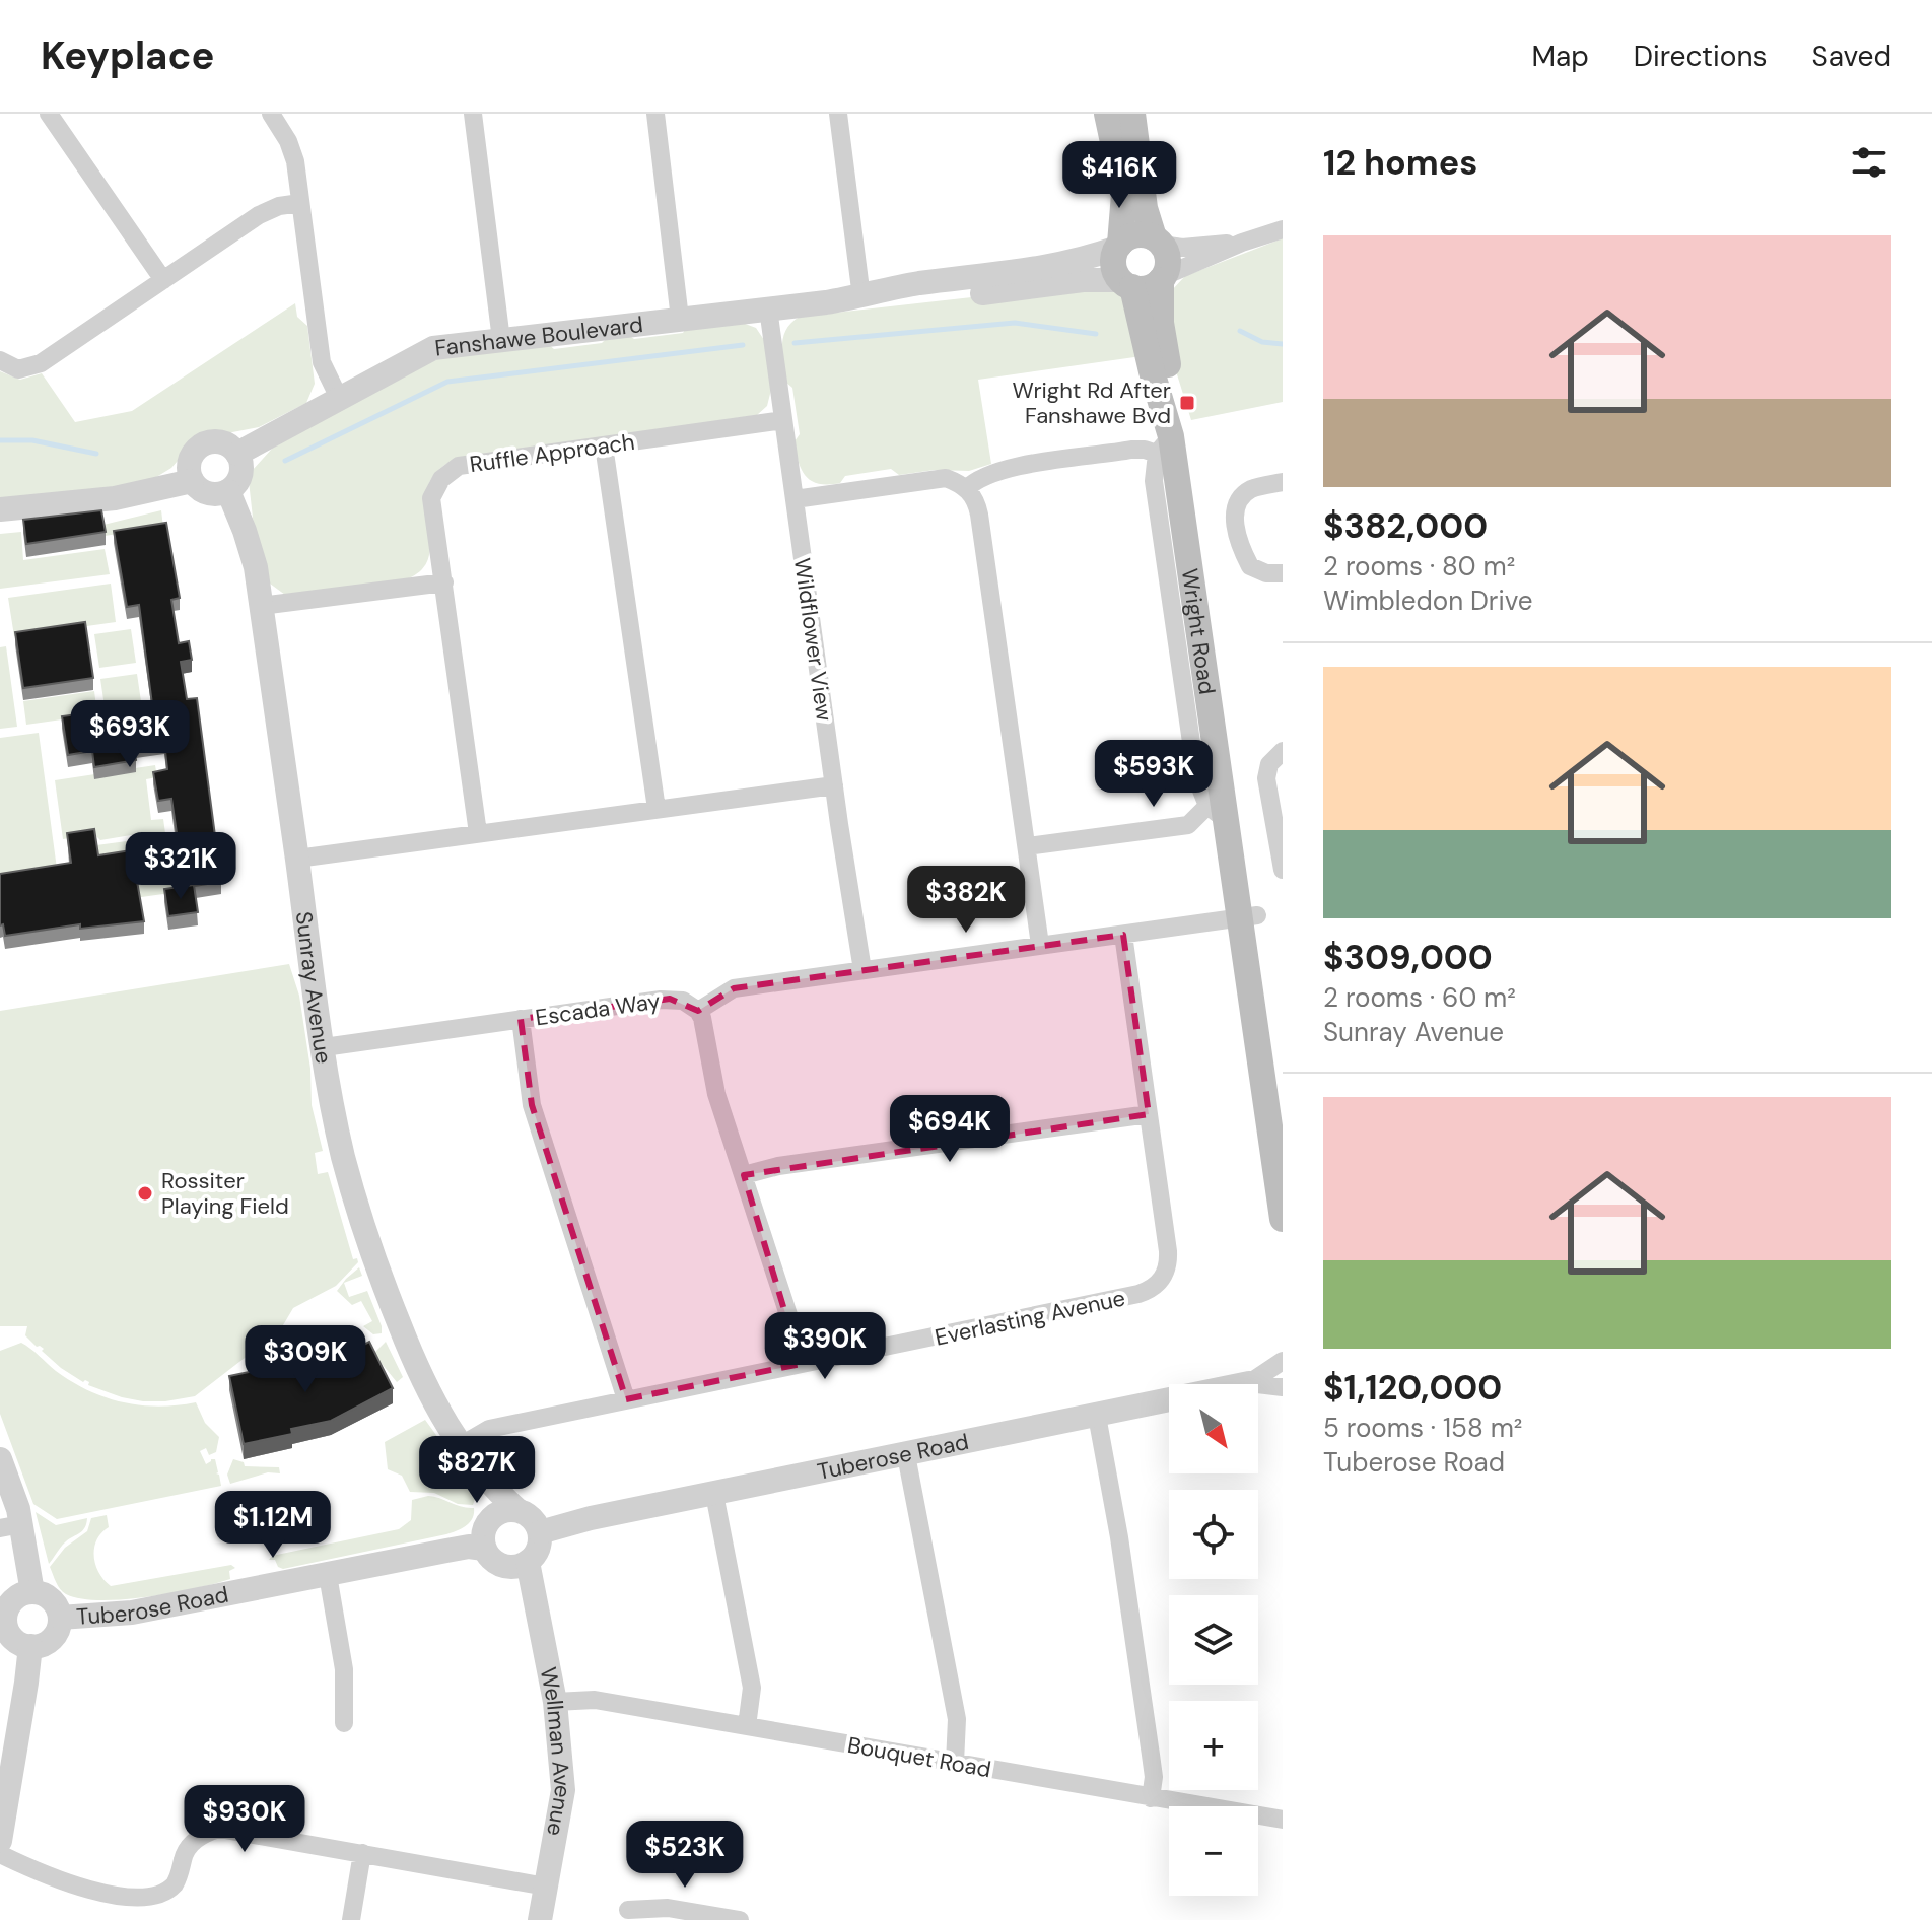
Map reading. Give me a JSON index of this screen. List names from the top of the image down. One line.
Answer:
{"streets":{"main road":["Wright Road"],"street":["Fanshawe Boulevard","Ruffle Approach","Wildflower View","Sunray Avenue","Escada Way","Everlasting Avenue","Tuberose Road","Wellman Avenue","Bouquet Road"]},"crossings":[["Fanshawe Boulevard","Wright Road"],["Fanshawe Boulevard","Wildflower View"],["Fanshawe Boulevard","Sunray Avenue"],["Ruffle Approach","Wildflower View"],["Sunray Avenue","Escada Way"],["Sunray Avenue","Everlasting Avenue"],["Sunray Avenue","Tuberose Road"],["Sunray Avenue","Wellman Avenue"],["Tuberose Road","Wellman Avenue"],["Wellman Avenue","Bouquet Road"]],"places":{"transit":["Wright Rd After Fanshawe Bvd"],"other":["Rossiter Playing Field"]},"north":"bottom right","page":{"header":"Keyplace","nav":["Map","Directions","Saved"],"heading":"12 homes","price":["$416K","$693K","$593K","$321K","$382K","$694K","$390K","$309K","$827K","$1.12M","$930K","$523K"],"list":[{"name":"$382,000","note":"2 rooms · 80 m² · Wimbledon Drive"},{"name":"$309,000","note":"2 rooms · 60 m² · Sunray Avenue"},{"name":"$1,120,000","note":"5 rooms · 158 m² · Tuberose Road"}],"map_buttons":["+","−"]}}
